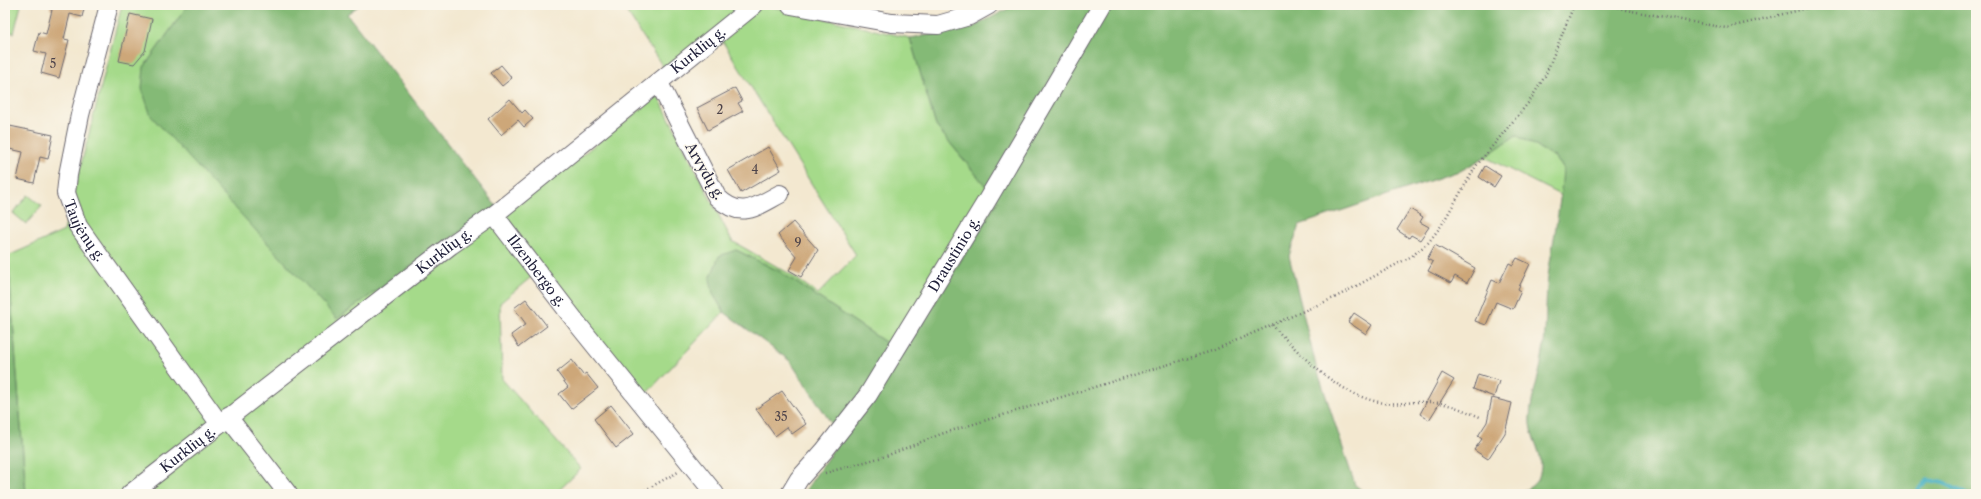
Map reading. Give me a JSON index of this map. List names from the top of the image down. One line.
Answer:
{"streets":{"street":["Kurklių g.","Arvydų g.","Taujėnų g.","Draustinio g.","Ilzenbergo g."]},"crossings":[["Kurklių g.","Arvydų g."],["Kurklių g.","Taujėnų g."],["Kurklių g.","Ilzenbergo g."]],"house_numbers":["5","2","4","9","35"]}
